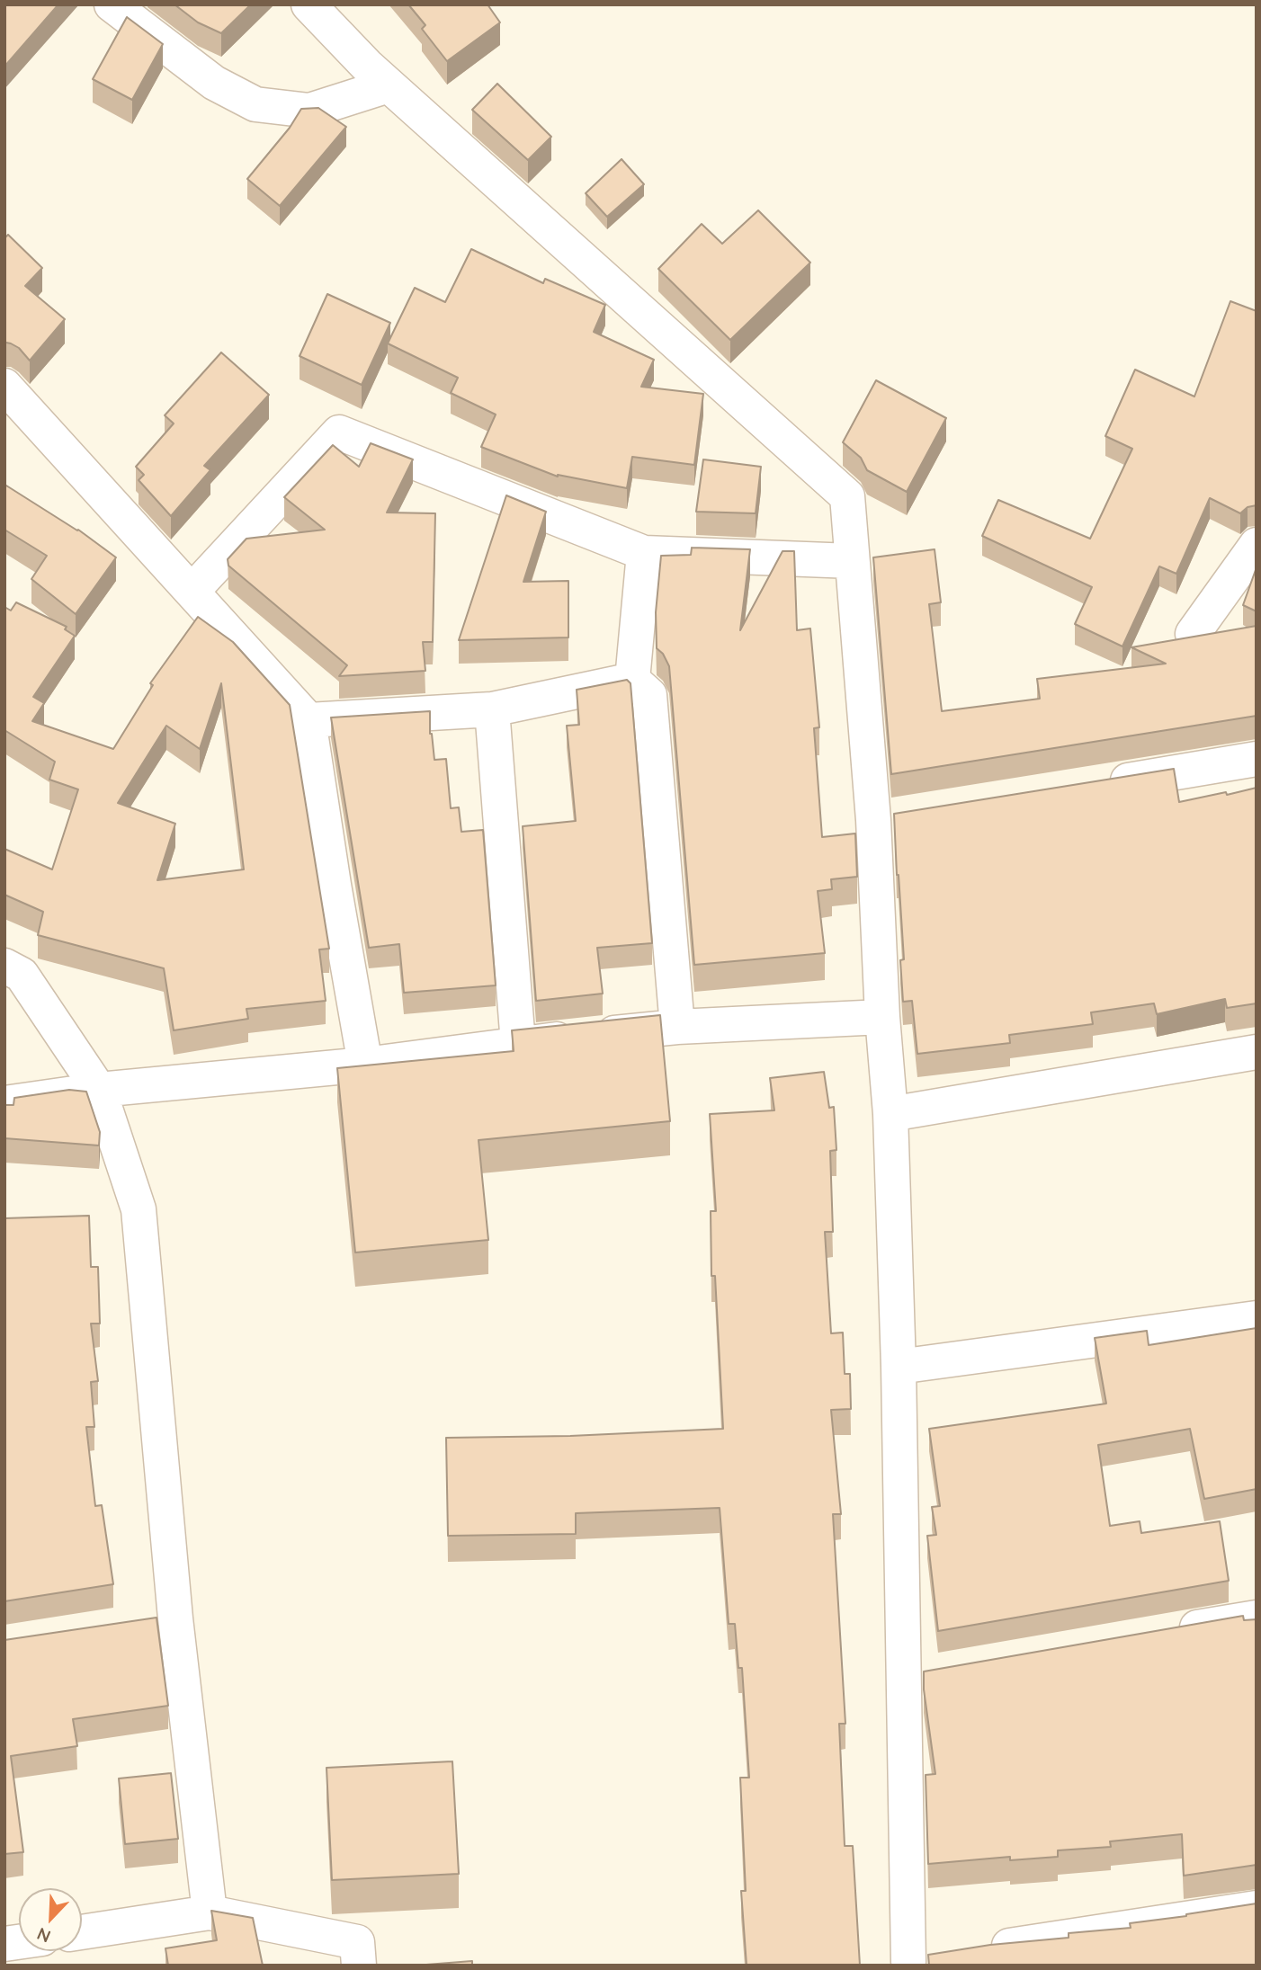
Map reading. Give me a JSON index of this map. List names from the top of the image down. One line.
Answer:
{"north":"bottom left"}
